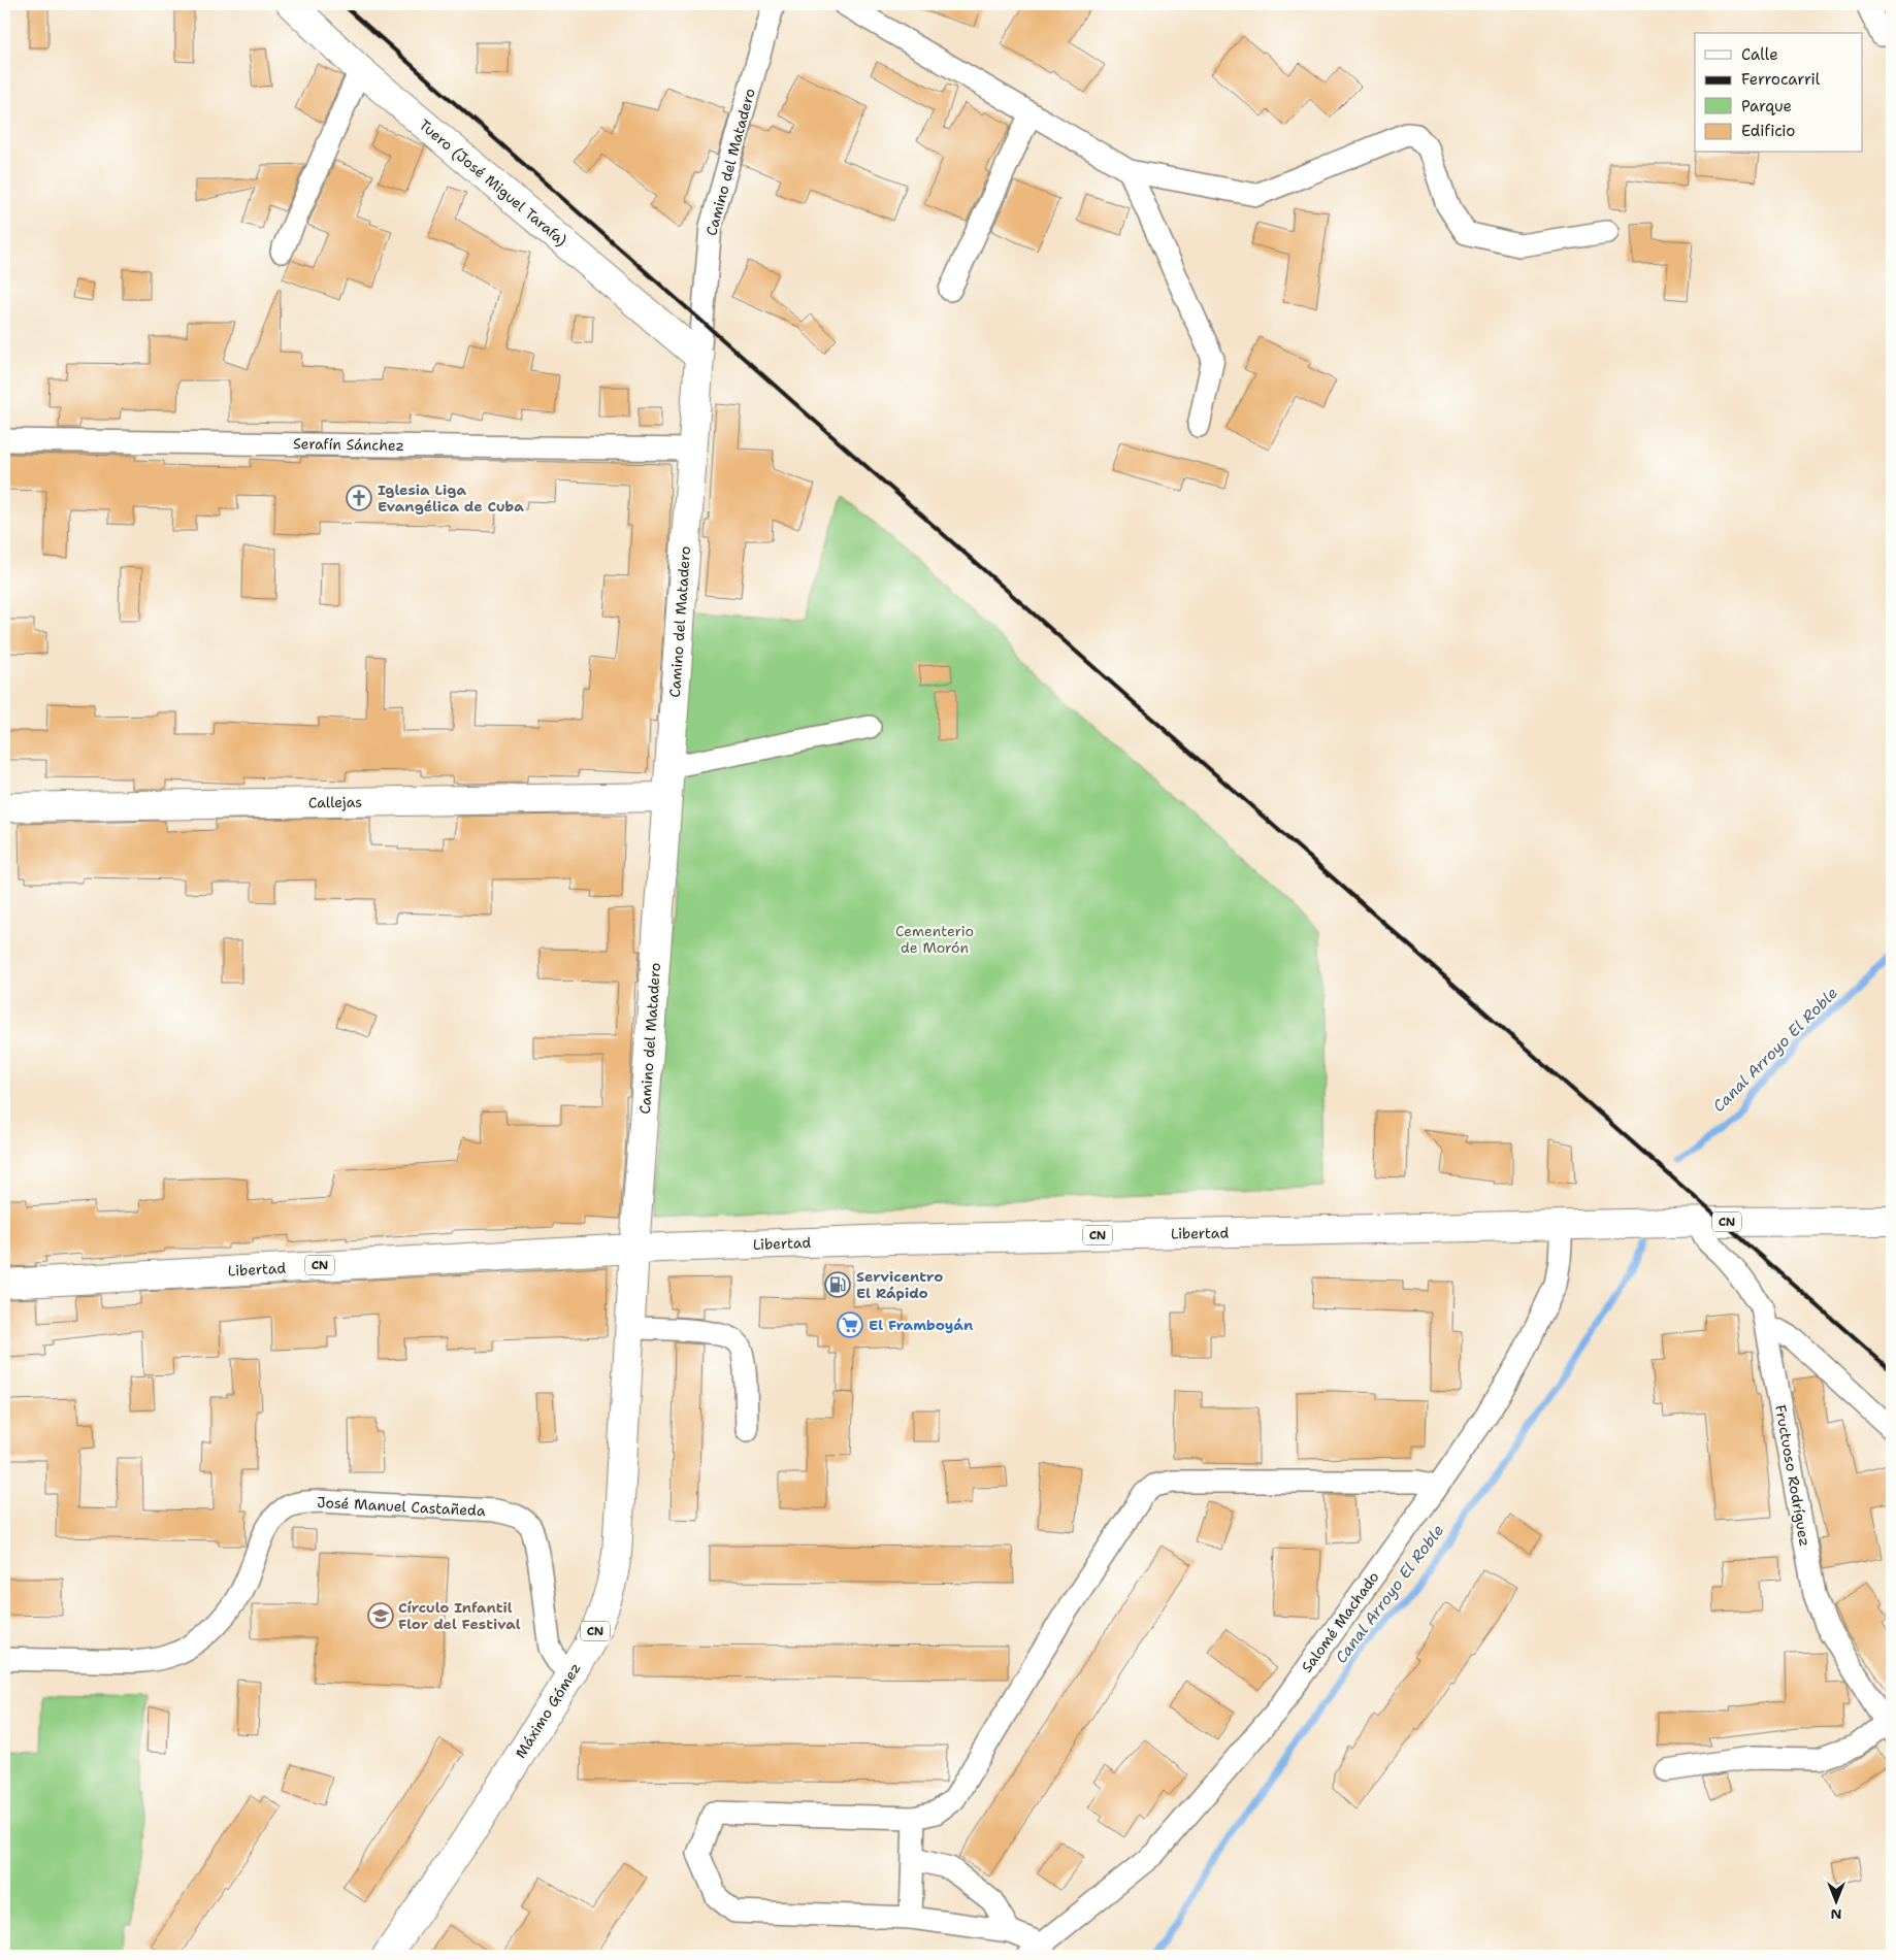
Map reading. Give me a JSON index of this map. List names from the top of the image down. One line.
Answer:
{"streets":{"main road":["Camino del Matadero","Tuero (José Miguel Tarafa)","Callejas","CN","Libertad","Máximo Gómez"],"street":["Serafín Sánchez","Fructuoso Rodríguez","José Manuel Castañeda","Salomé Machado"]},"crossings":[["Camino del Matadero","Tuero (José Miguel Tarafa)"],["Camino del Matadero","Serafín Sánchez"],["Camino del Matadero","Callejas"],["Camino del Matadero","Libertad"],["Camino del Matadero","Máximo Gómez"],["CN","Libertad"],["CN","Fructuoso Rodríguez"],["CN","Salomé Machado"],["Libertad","Salomé Machado"],["Libertad","Máximo Gómez"],["José Manuel Castañeda","Máximo Gómez"]],"water":["Canal Arroyo El Roble"],"parks":["Cementerio de Morón"],"places":{"church":["Iglesia Liga Evangélica de Cuba"],"fuel station":["Servicentro El Rápido"],"supermarket":["El Framboyán"],"school or university":["Círculo Infantil Flor del Festival"]},"legend":["Calle","Ferrocarril","Parque","Edificio"],"north":"bottom"}
